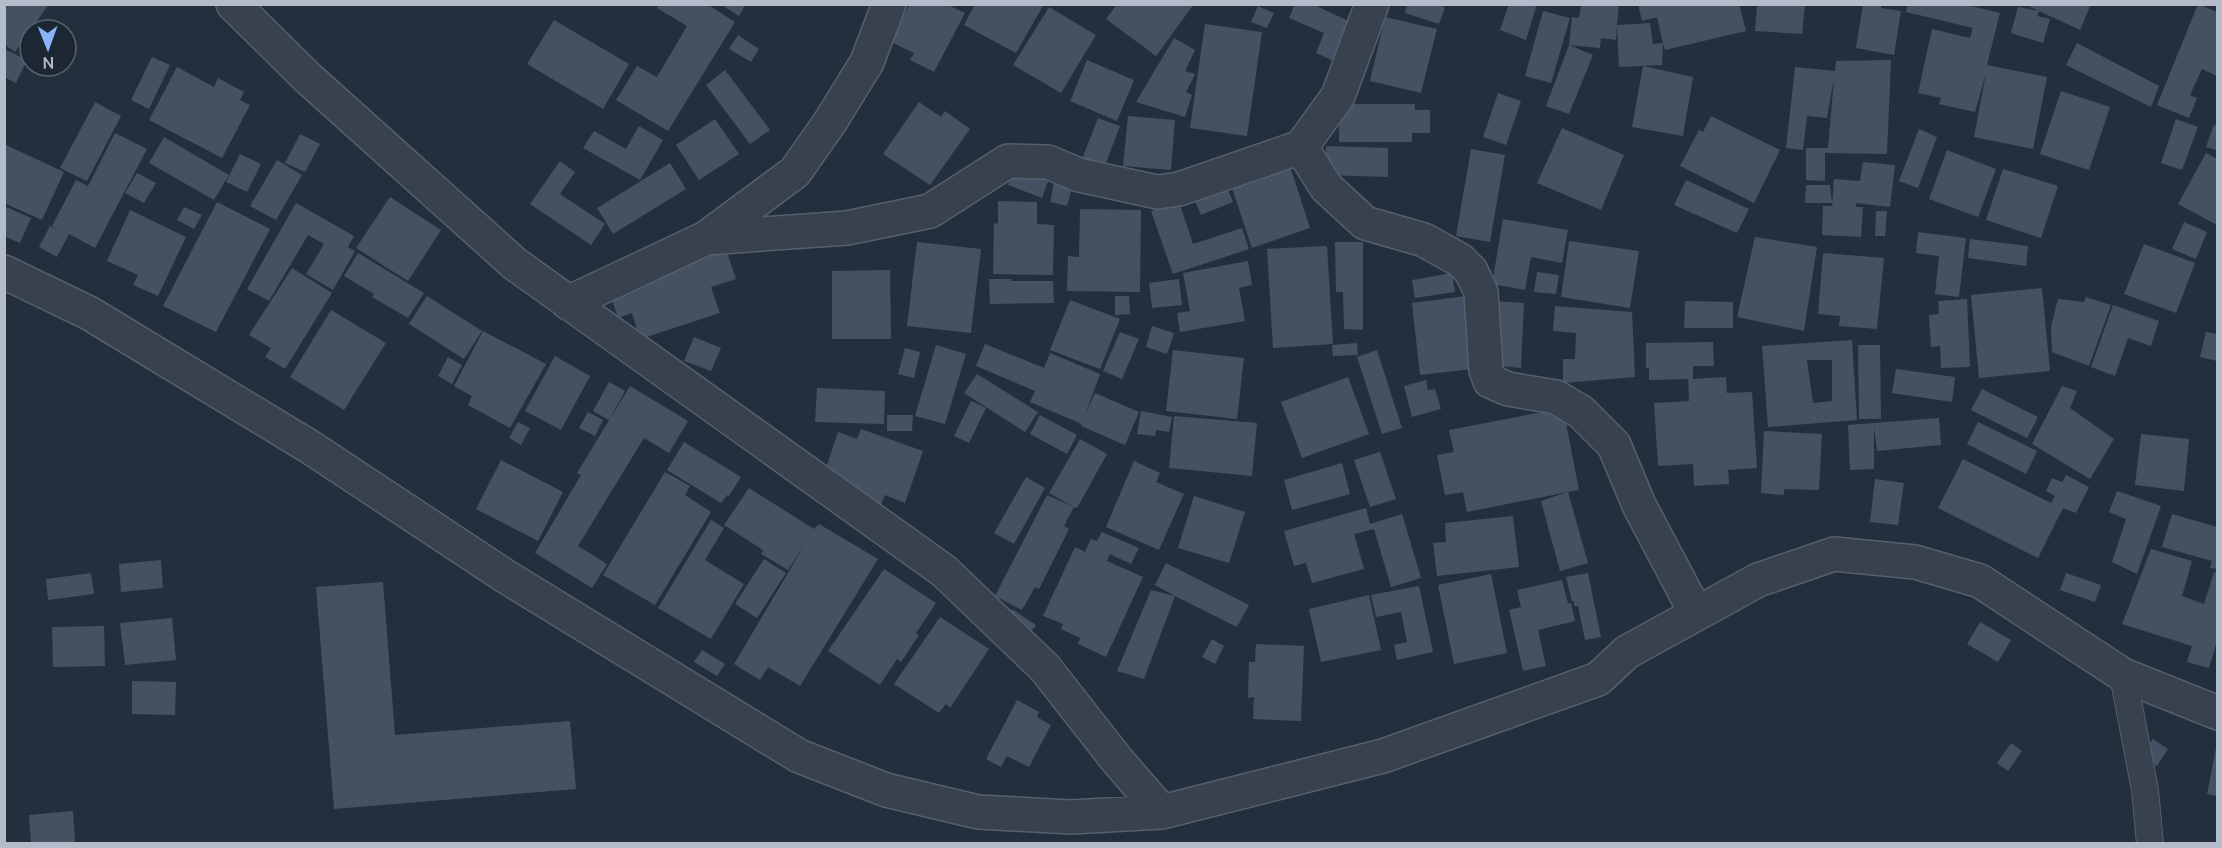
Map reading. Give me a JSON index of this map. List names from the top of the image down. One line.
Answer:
{"north":"bottom"}
